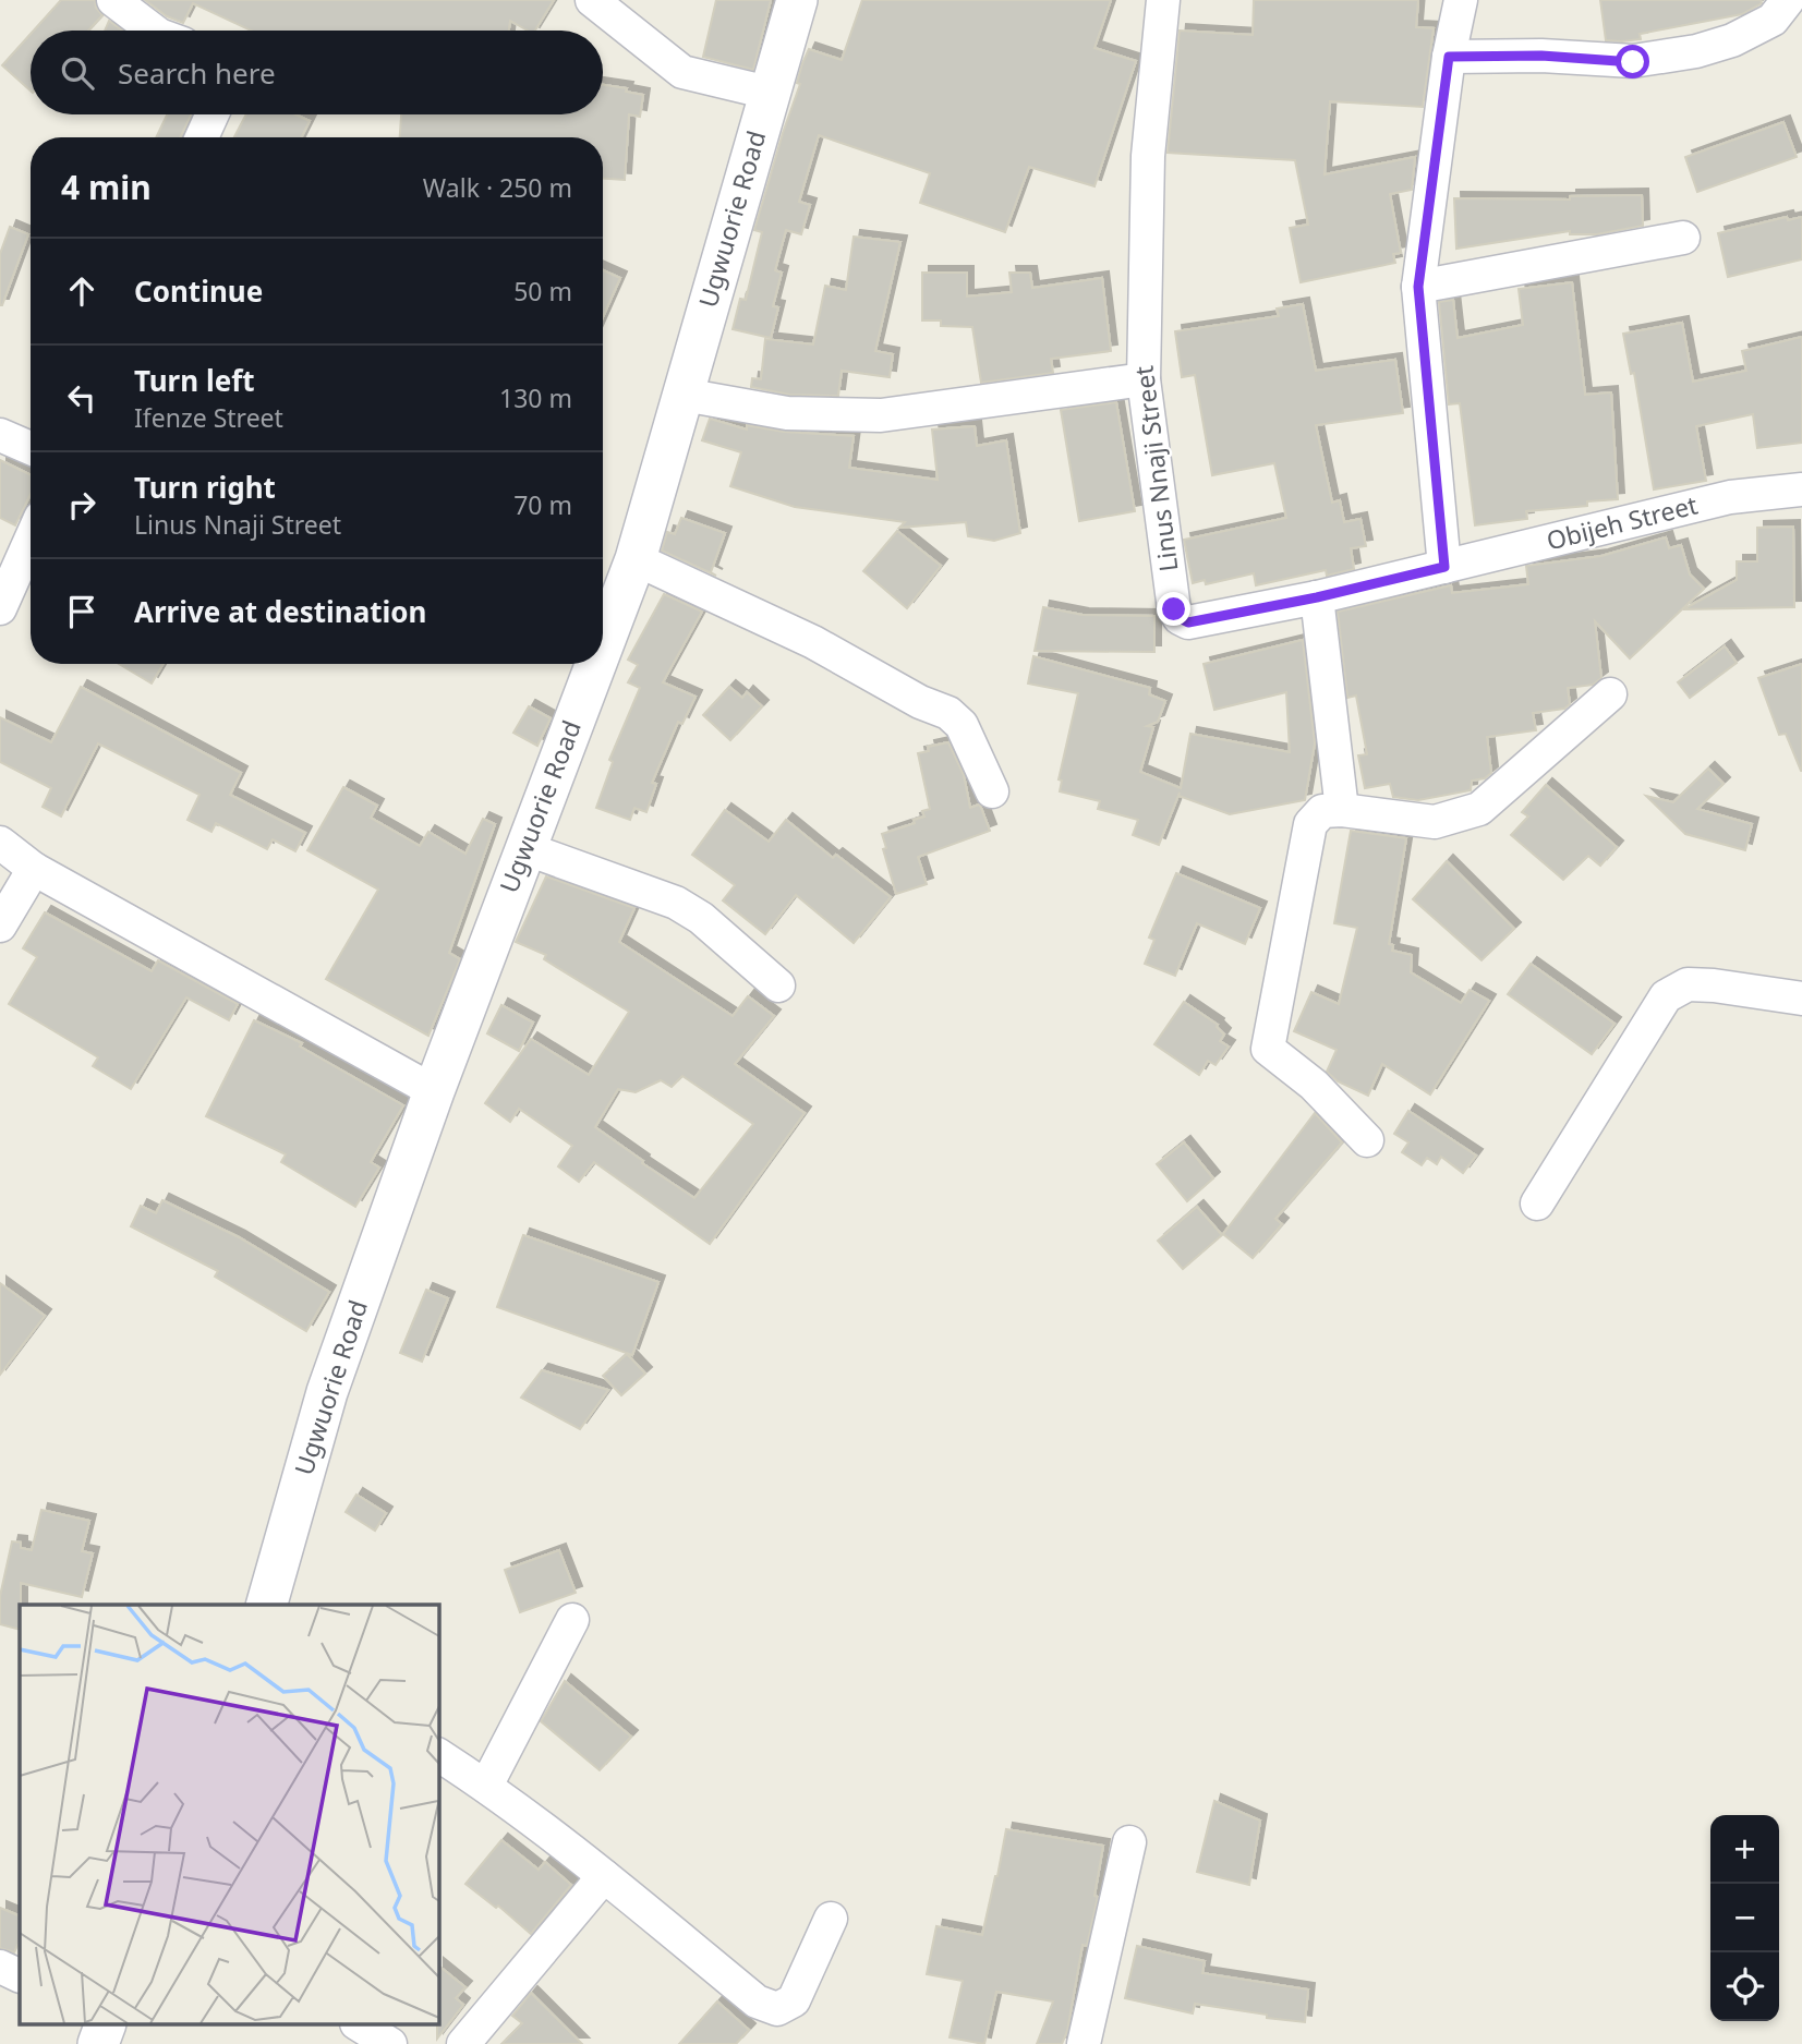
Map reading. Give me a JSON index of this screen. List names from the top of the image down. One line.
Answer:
{"streets":{"street":["Ugwuorie Road","Linus Nnaji Street","Obijeh Street"]},"crossings":[["Linus Nnaji Street","Obijeh Street"]],"page":{"search":"Search here","heading":["4 min","Walk · 250 m"],"list":[["Continue","50 m"],["Turn left","Ifenze Street","130 m"],["Turn right","Linus Nnaji Street","70 m"],"Arrive at destination"],"map_buttons":["+","−"]}}
